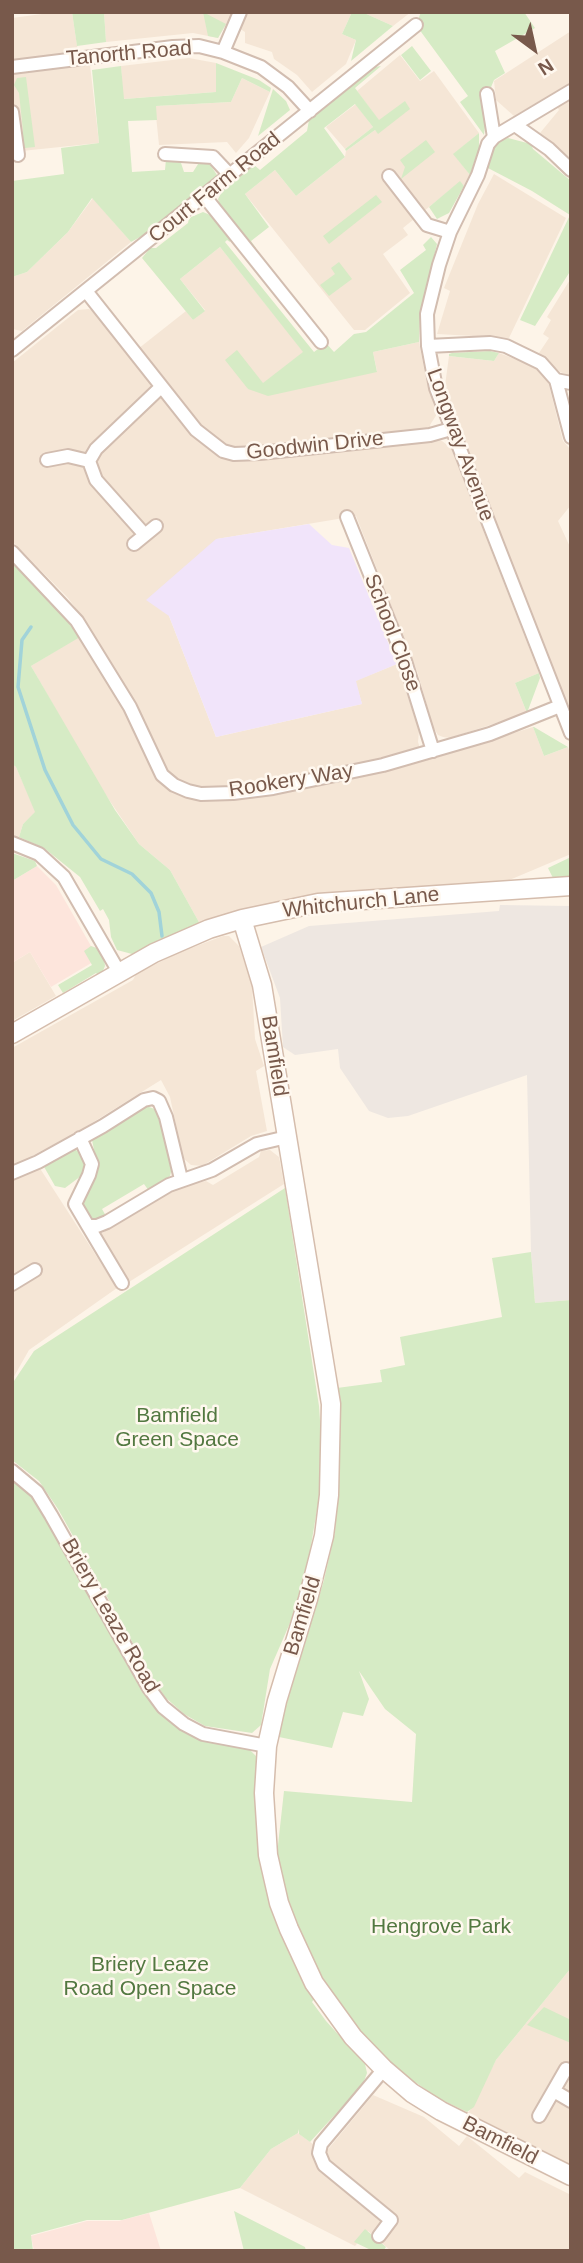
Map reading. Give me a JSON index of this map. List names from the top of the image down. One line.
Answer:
{"streets":{"street":["Tanorth Road","Court Farm Road","Longway Avenue","Goodwin Drive","School Close","Rookery Way","Whitchurch Lane","Bamfield","Briery Leaze Road"]},"crossings":[["Tanorth Road","Court Farm Road"],["Court Farm Road","Goodwin Drive"],["Longway Avenue","Goodwin Drive"],["Longway Avenue","Rookery Way"],["School Close","Rookery Way"],["Whitchurch Lane","Bamfield"],["Bamfield","Briery Leaze Road"]],"parks":["Bamfield Green Space","Hengrove Park","Briery Leaze Road Open Space"],"north":"bottom right"}
